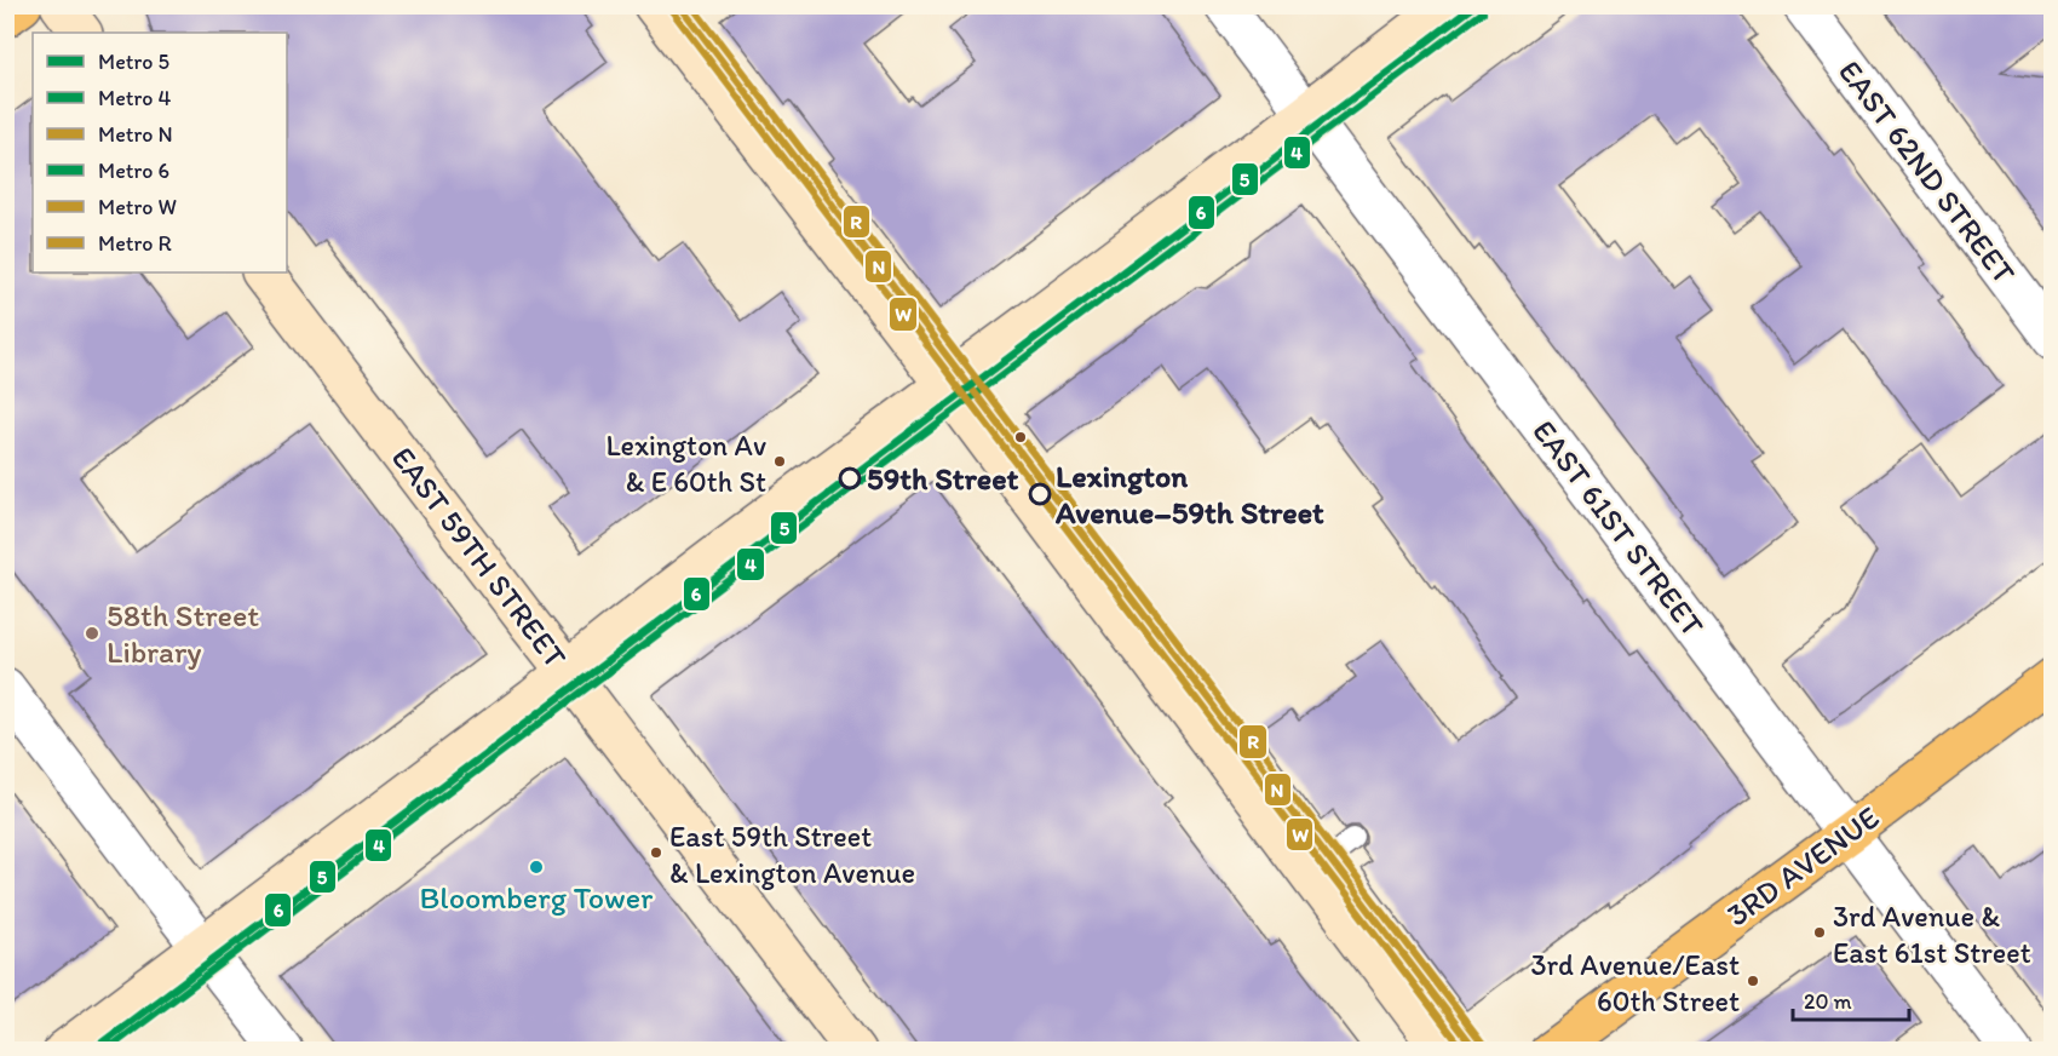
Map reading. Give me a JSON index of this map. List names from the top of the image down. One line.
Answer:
{"streets":{"main road":["EAST 59TH STREET","3RD AVENUE"],"street":["EAST 62ND STREET","EAST 61ST STREET"]},"crossings":[["EAST 61ST STREET","3RD AVENUE"]],"places":["Lexington Av & E 60th St","59th Street","Lexington Avenue–59th Street","58th Street Library","East 59th Street & Lexington Avenue","Bloomberg Tower","3rd Avenue & East 61st Street","3rd Avenue/East 60th Street"],"lines":["metro line 5","metro line N","metro line 6","metro line R","metro line W","metro line 4"],"legend":["Metro 5","Metro 4","Metro N","Metro 6","Metro W","Metro R"],"scale_bar":"20 m"}
